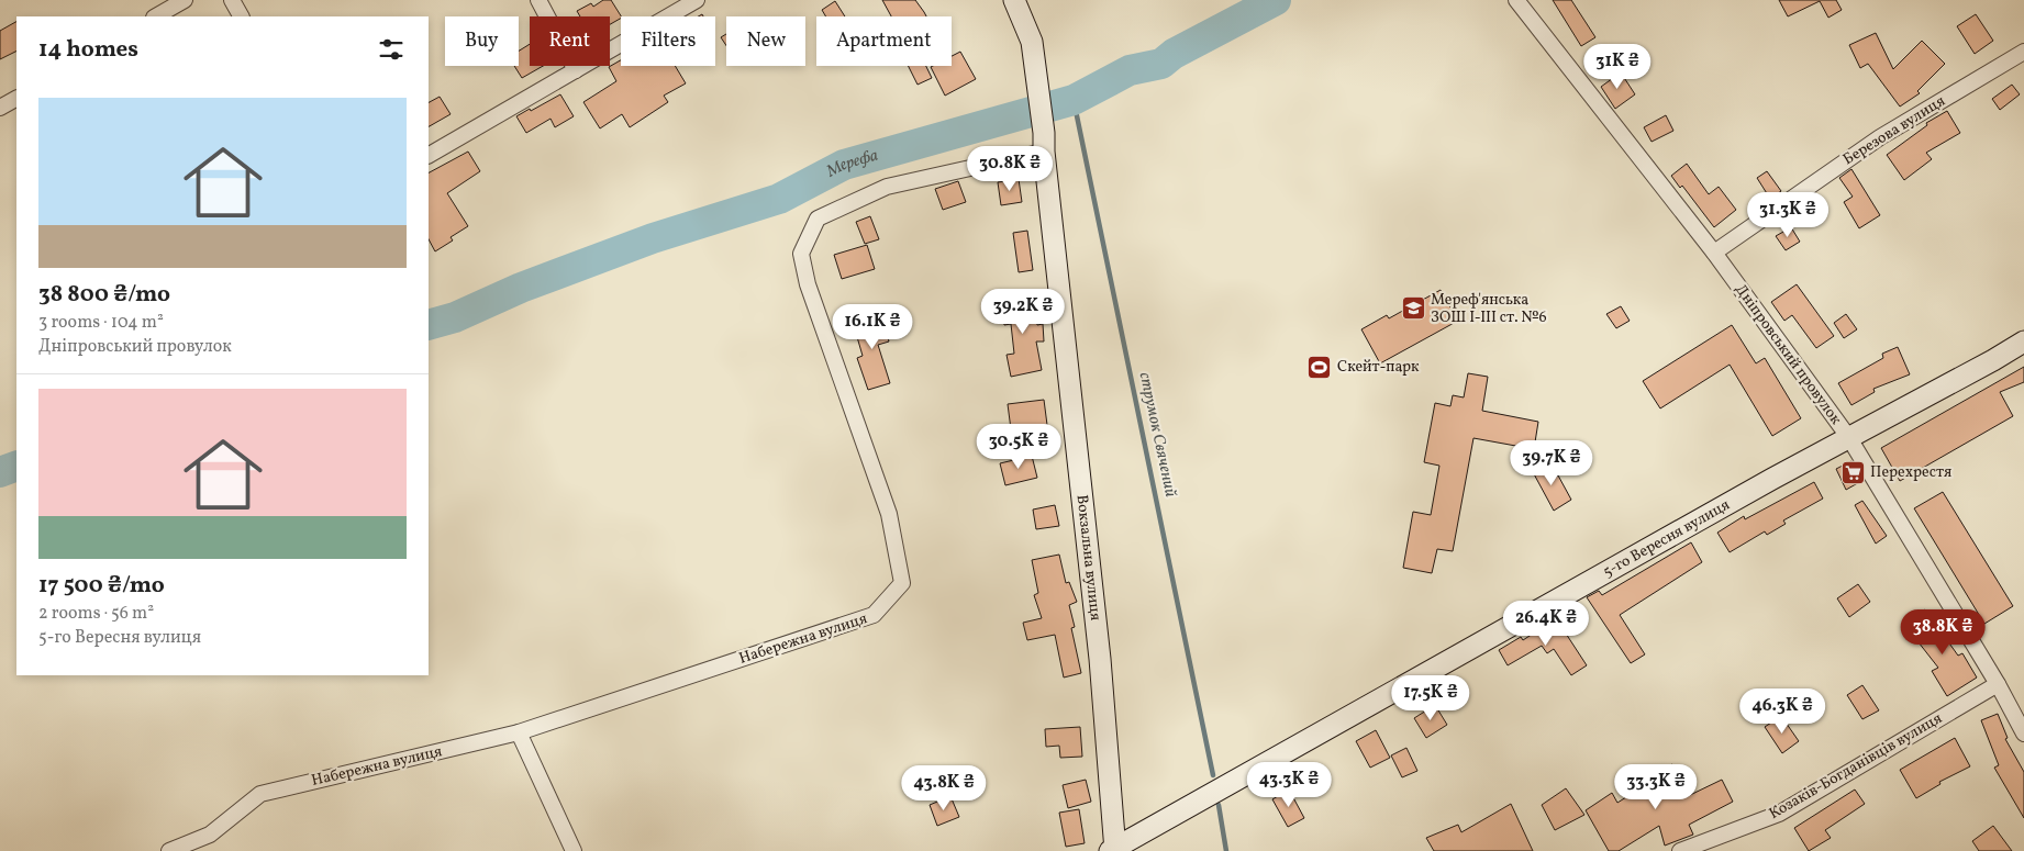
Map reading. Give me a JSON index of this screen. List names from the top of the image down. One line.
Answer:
{"streets":{"street":["Березова вулиця","Дніпровський провулок","5-го Вересня вулиця","Вокзальна вулиця","Набережна вулиця","Козаків-Богданівців вулиця"]},"crossings":[["Березова вулиця","Дніпровський провулок"],["Дніпровський провулок","5-го Вересня вулиця"],["Дніпровський провулок","Козаків-Богданівців вулиця"],["5-го Вересня вулиця","Вокзальна вулиця"],["Вокзальна вулиця","Набережна вулиця"]],"water":["Мерефа","струмок Свячений"],"places":{"school or university":["Мереф'янська ЗОШ І-ІІІ ст. №6"],"sports":["Скейт-парк"],"supermarket":["Перехрестя"]},"page":{"chip":["Buy","Rent","Filters","New","Apartment"],"heading":"14 homes","price":["31K ₴","30.8K ₴","31.3K ₴","39.2K ₴","16.1K ₴","30.5K ₴","39.7K ₴","26.4K ₴","38.8K ₴","17.5K ₴","46.3K ₴","43.3K ₴","33.3K ₴","43.8K ₴"],"list":[{"name":"38 800 ₴/mo","note":"3 rooms · 104 m² · Дніпровський провулок"},{"name":"17 500 ₴/mo","note":"2 rooms · 56 m² · 5-го Вересня вулиця"}]}}
